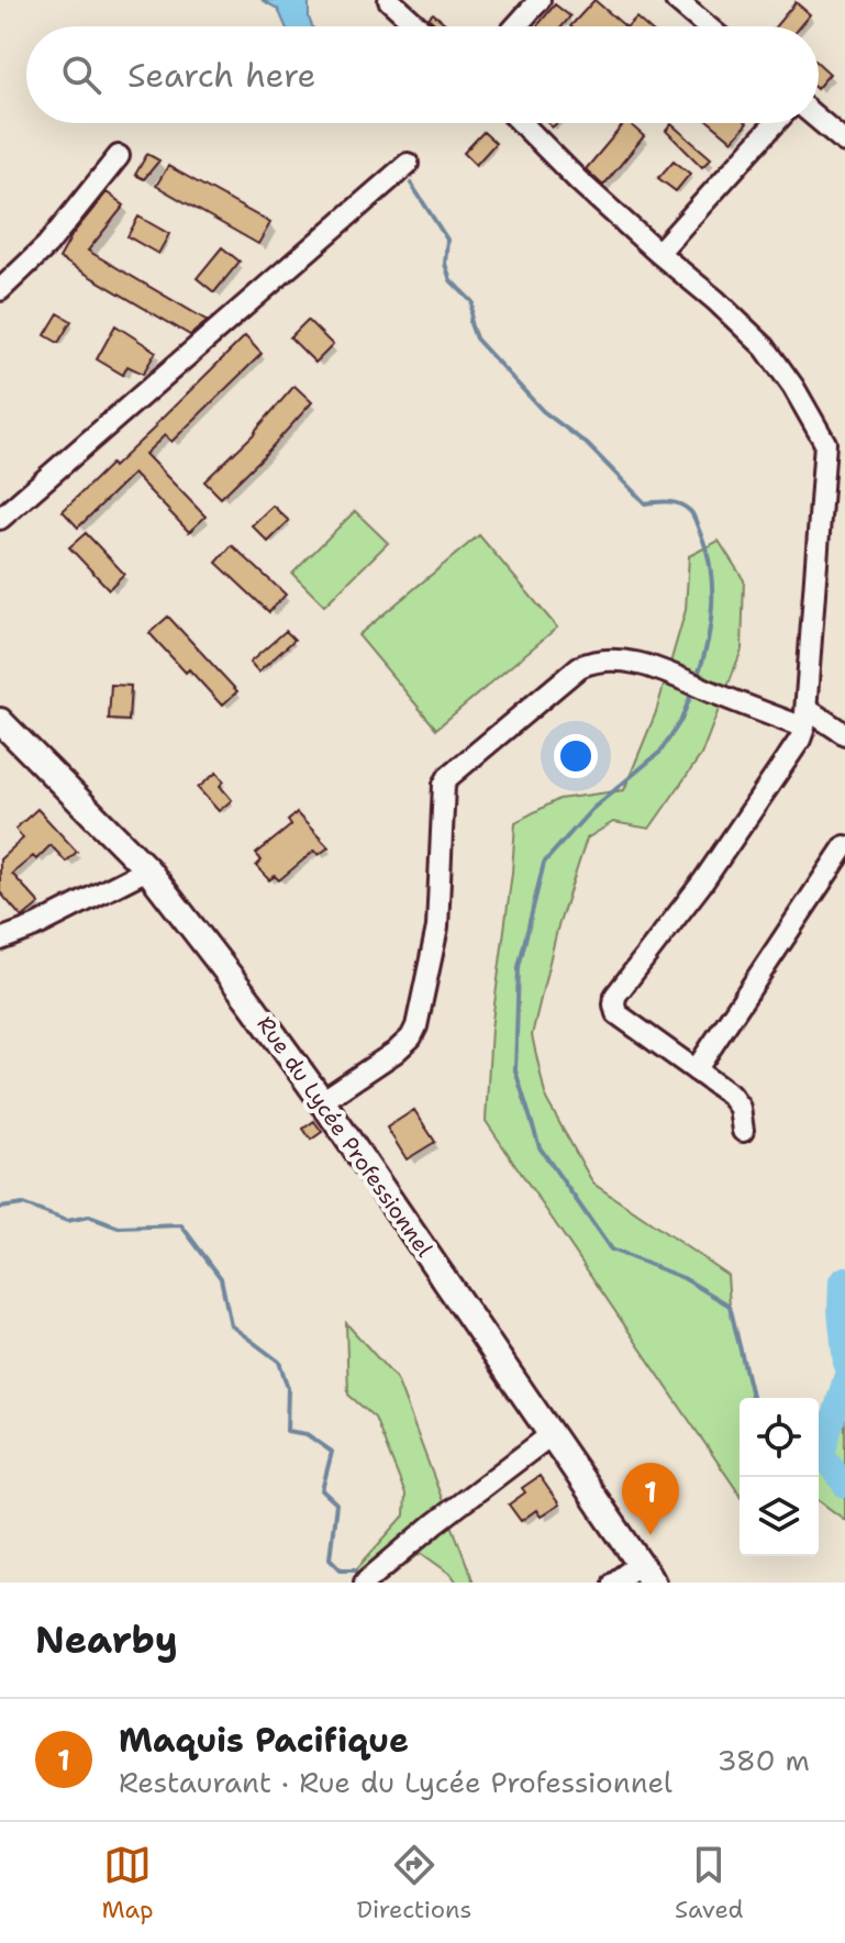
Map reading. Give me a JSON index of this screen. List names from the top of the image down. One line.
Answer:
{"streets":{"main road":["Rue du Lycée Professionnel"]},"page":{"search":"Search here","pins":"1","heading":"Nearby","list":[{"mark":"1","name":"Maquis Pacifique","note":"Restaurant · Rue du Lycée Professionnel","value":"380 m"}],"nav":["Map","Directions","Saved"]}}
